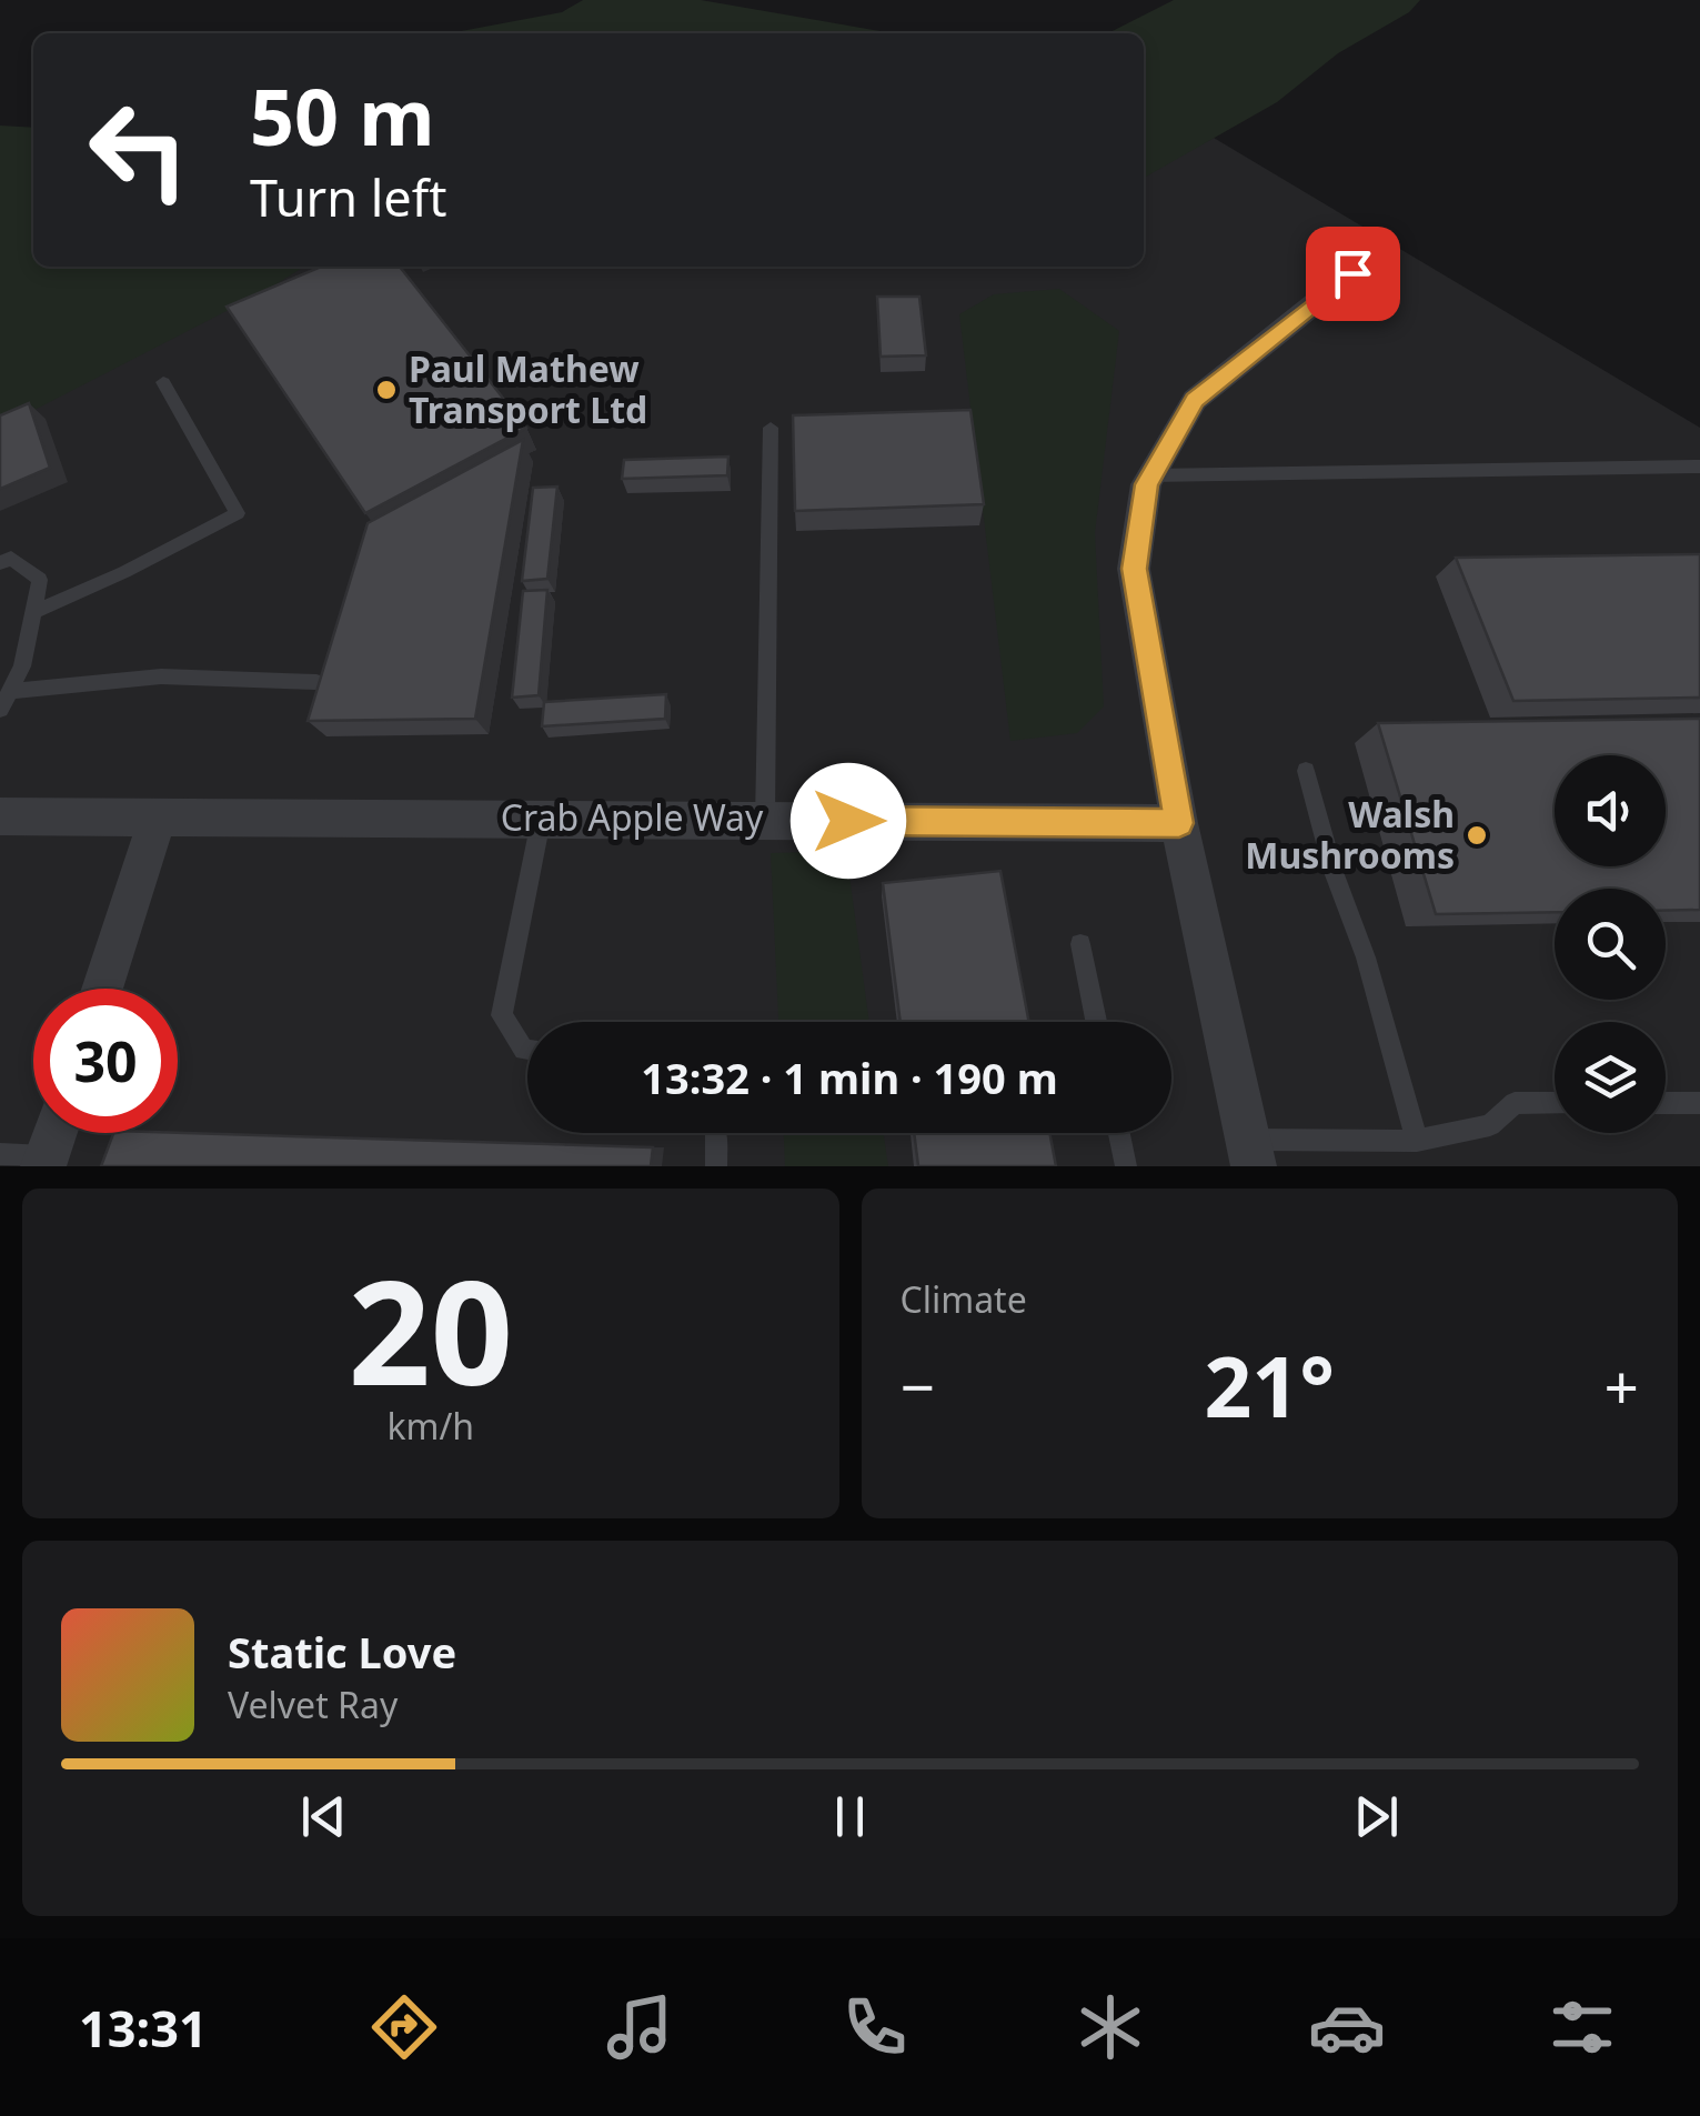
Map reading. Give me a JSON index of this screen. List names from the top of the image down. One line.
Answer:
{"streets":{"street":["Crab Apple Way"]},"places":["Paul Mathew Transport Ltd","Walsh Mushrooms"],"page":{"turn":["50 m","Turn left"],"limit":"30","trip":"13:32 · 1 min · 190 m","tile":[["20","km/h"],"Climate"],"heat":["−","21°","+"],"song":["Static Love","Velvet Ray"],"tabs":"13:31"}}
